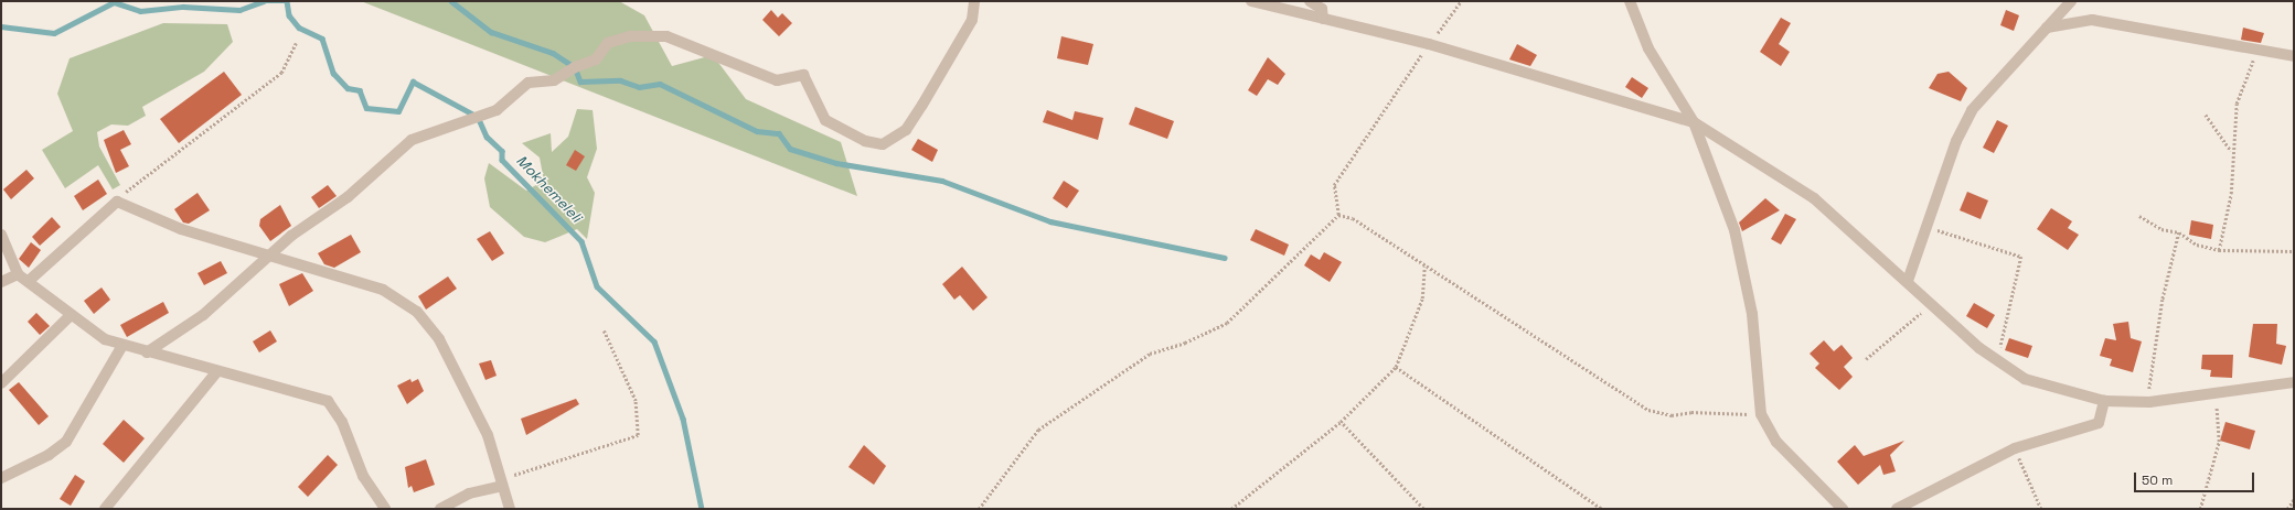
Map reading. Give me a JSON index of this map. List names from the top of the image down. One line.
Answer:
{"water":["Mokhemeleli"],"scale_bar":"50 m"}
